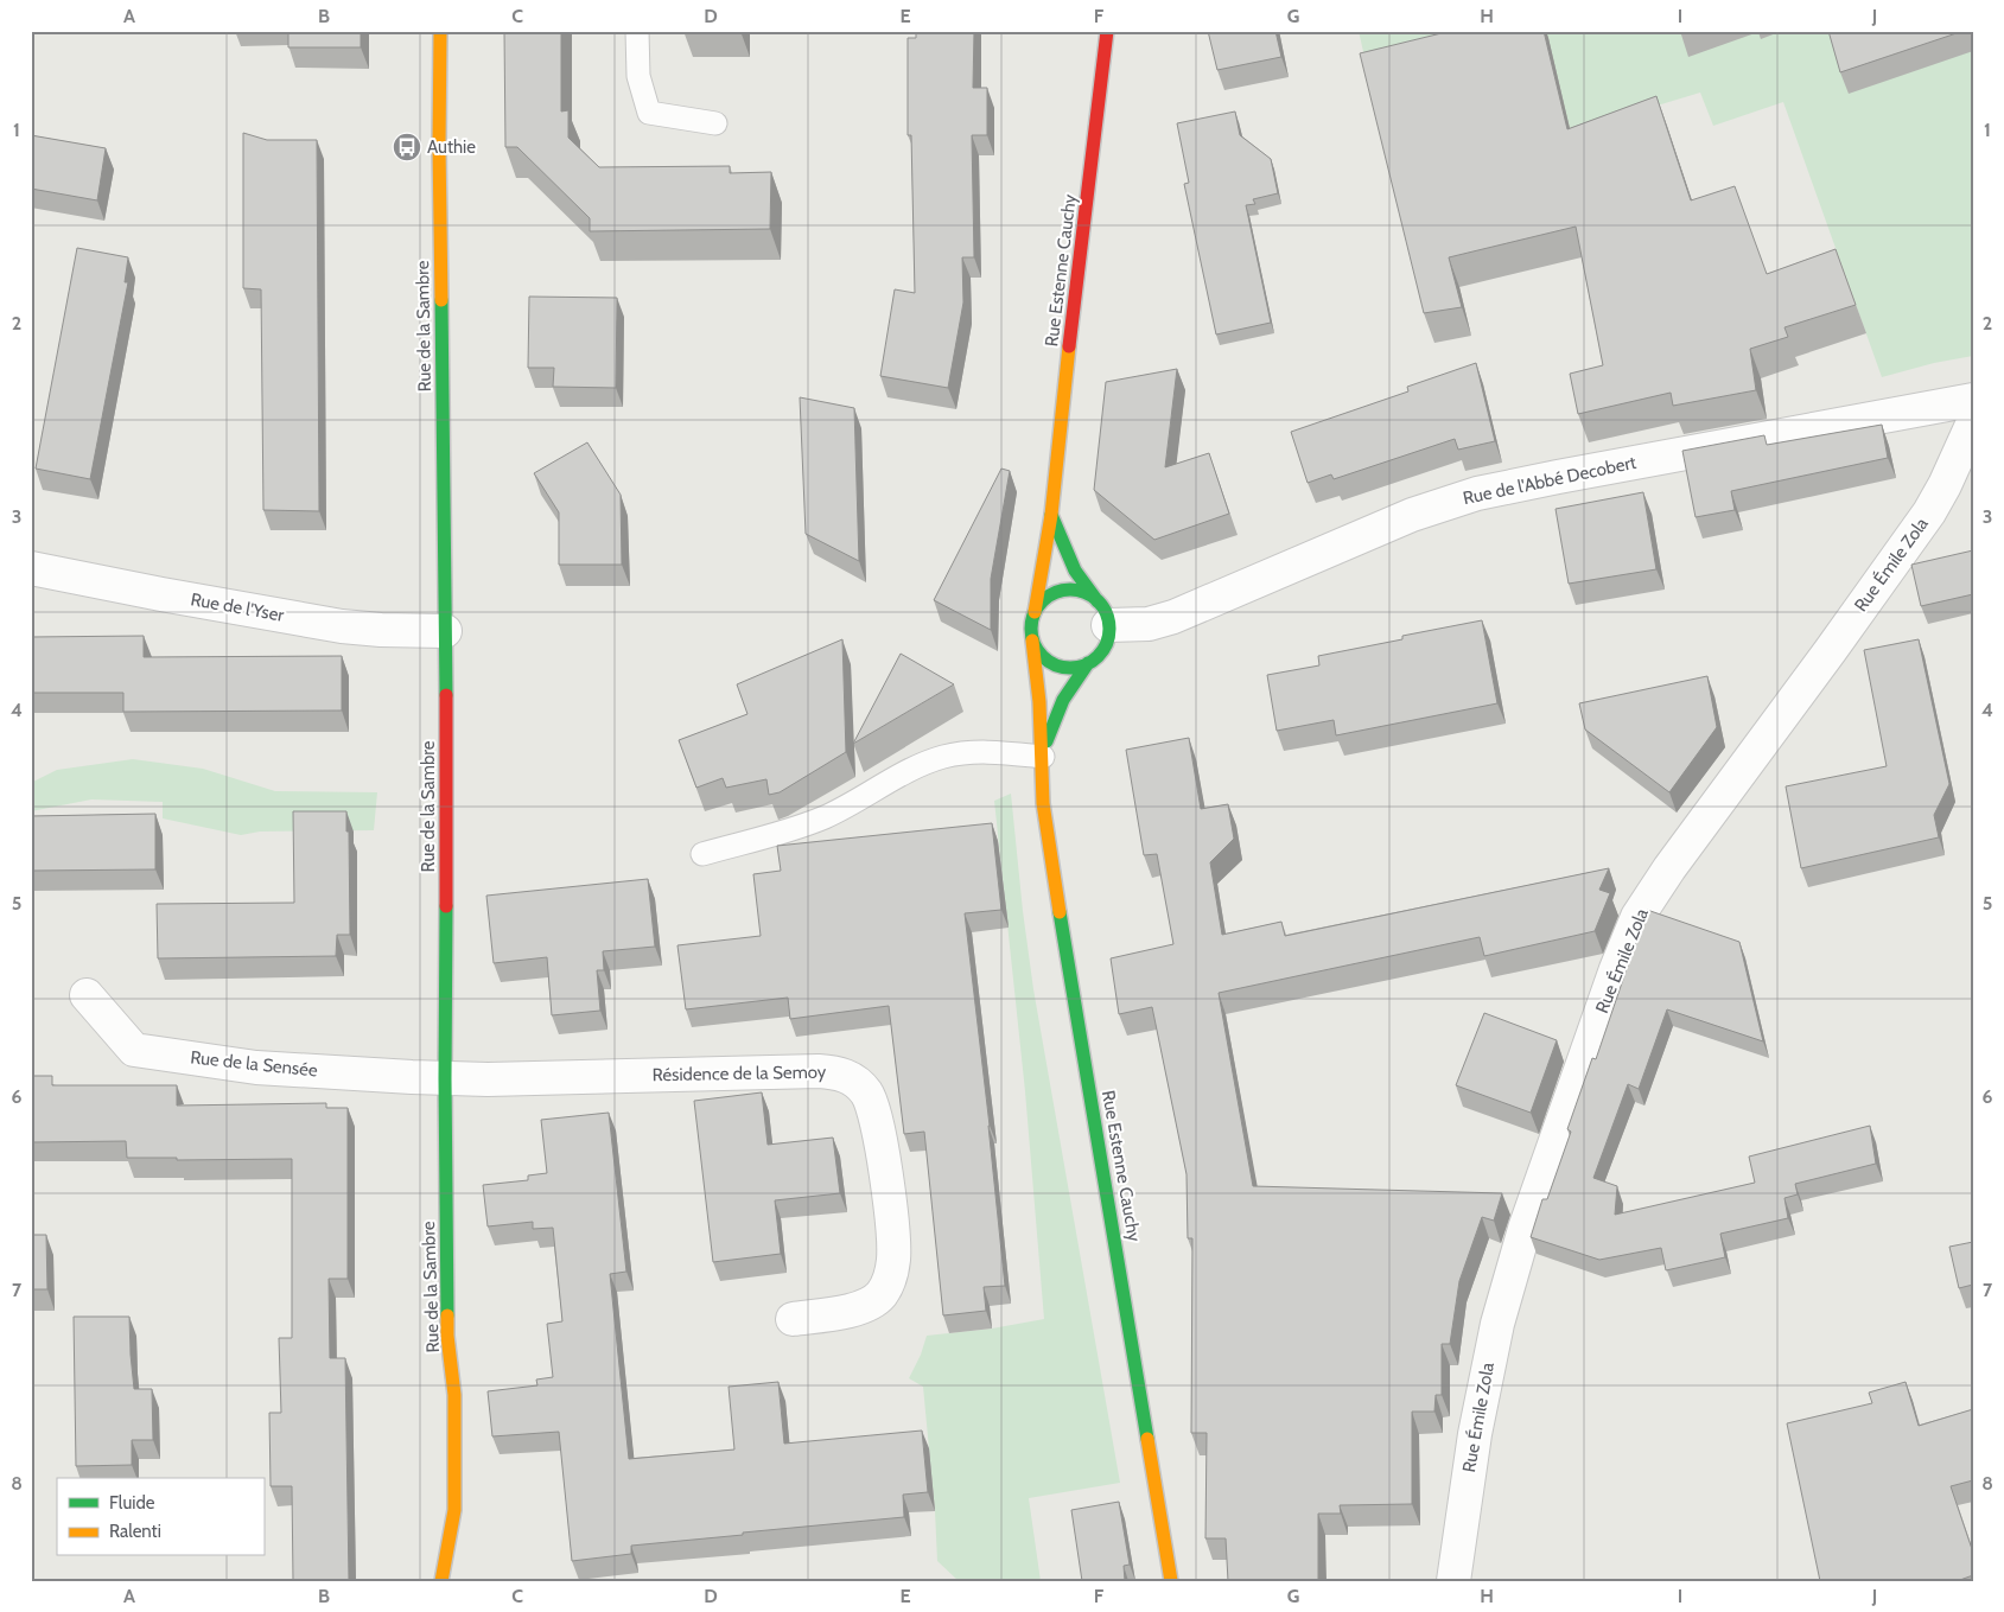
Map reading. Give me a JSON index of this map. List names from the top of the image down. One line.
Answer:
{"streets":{"main road":["Rue Estenne Cauchy","Rue de la Sambre"],"street":["Rue de l'Abbé Decobert","Rue Émile Zola","Rue de l'Yser","Rue de la Sensée","Résidence de la Semoy"]},"crossings":[["Rue Estenne Cauchy","Rue de l'Abbé Decobert"],["Rue de la Sambre","Rue de l'Yser"],["Rue de la Sambre","Rue de la Sensée"],["Rue de la Sambre","Résidence de la Semoy"],["Rue de la Sensée","Résidence de la Semoy"]],"places":{"bus stop":["Authie"]},"legend":["Fluide","Ralenti"],"grid":{"columns":["A","B","C","D","E","F","G","H","I","J"],"rows":["1","2","3","4","5","6","7","8"]}}
